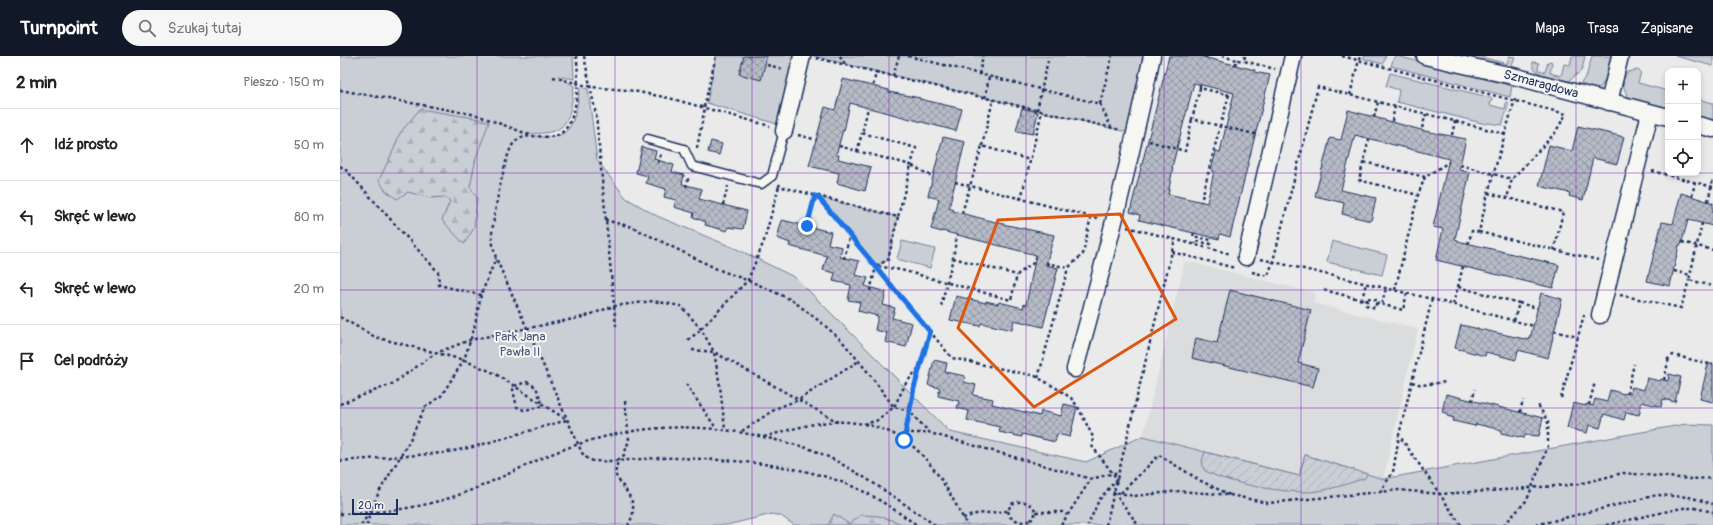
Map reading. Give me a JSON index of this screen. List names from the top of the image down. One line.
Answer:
{"streets":{"street":["Szmaragdowa"]},"parks":["Park Jana Pawła II"],"scale_bar":"20 m","page":{"header":"Turnpoint","search":"Szukaj tutaj","nav":["Mapa","Trasa","Zapisane"],"heading":["2 min","Pieszo · 150 m"],"map_buttons":["+","−"],"list":[["Idź prosto","50 m"],["Skręć w lewo","80 m"],["Skręć w lewo","20 m"],"Cel podróży"],"scale":"20 m"}}
